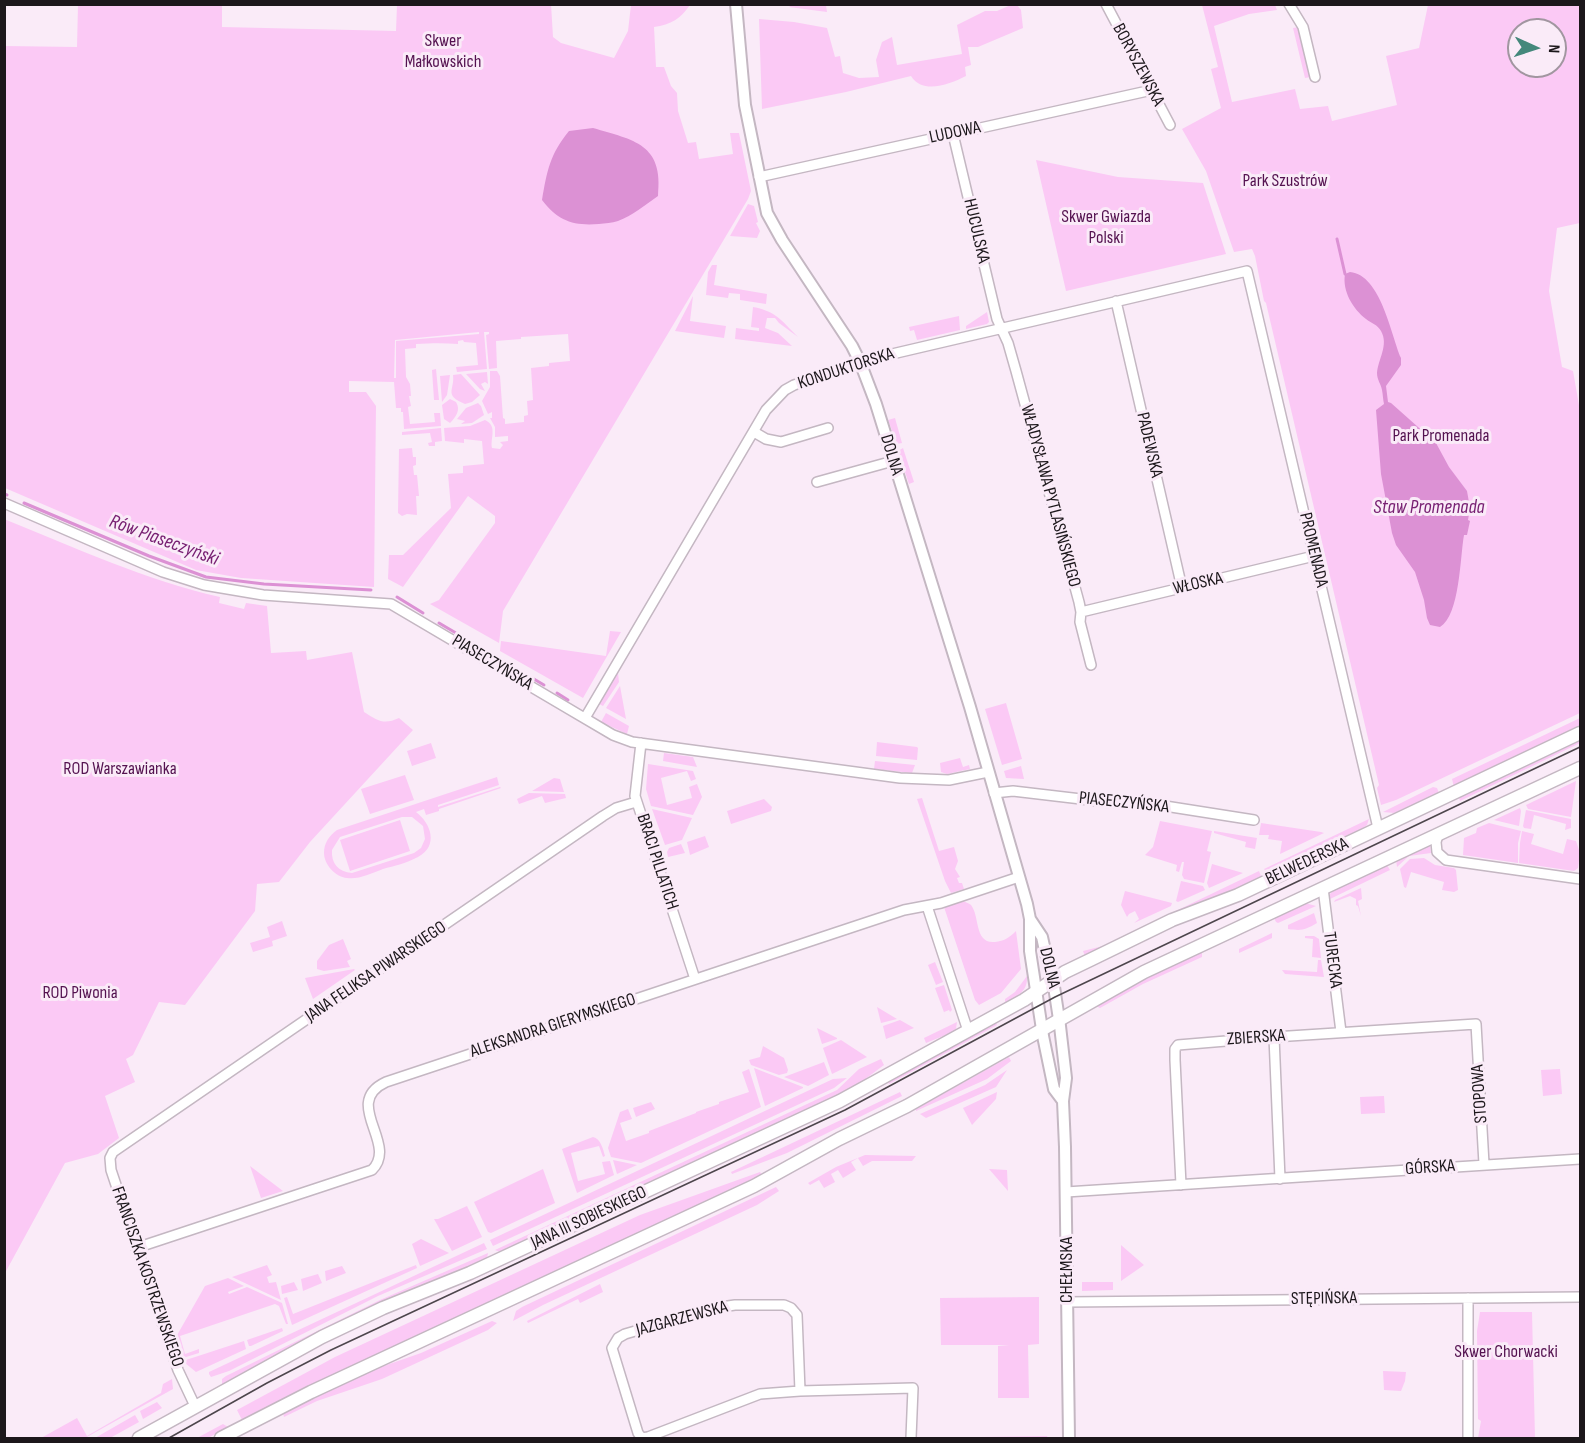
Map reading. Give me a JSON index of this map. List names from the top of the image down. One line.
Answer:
{"streets":{"main road":["BELWEDERSKA","JANA III SOBIESKIEGO"],"street":["BORYSZEWSKA","LUDOWA","HUCULSKA","KONDUKTORSKA","PADEWSKA","DOLNA","WŁADYSŁAWA PYTLASIŃSKIEGO","PROMENADA","WŁOSKA","PIASECZYŃSKA","BRACI PILLATICH","TURECKA","JANA FELIKSA PIWARSKIEGO","ALEKSANDRA GIERYMSKIEGO","ZBIERSKA","STOPOWA","GÓRSKA","CHEŁMSKA","FRANCISZKA KOSTRZEWSKIEGO","STĘPIŃSKA","JAZGARZEWSKA"]},"crossings":[["BORYSZEWSKA","LUDOWA"],["LUDOWA","HUCULSKA"],["LUDOWA","DOLNA"],["HUCULSKA","KONDUKTORSKA"],["HUCULSKA","WŁADYSŁAWA PYTLASIŃSKIEGO"],["KONDUKTORSKA","PADEWSKA"],["KONDUKTORSKA","DOLNA"],["KONDUKTORSKA","WŁADYSŁAWA PYTLASIŃSKIEGO"],["KONDUKTORSKA","PROMENADA"],["KONDUKTORSKA","PIASECZYŃSKA"],["PADEWSKA","WŁOSKA"],["DOLNA","PIASECZYŃSKA"],["DOLNA","BELWEDERSKA"],["DOLNA","ALEKSANDRA GIERYMSKIEGO"],["DOLNA","JANA III SOBIESKIEGO"],["DOLNA","CHEŁMSKA"],["WŁADYSŁAWA PYTLASIŃSKIEGO","WŁOSKA"],["PROMENADA","WŁOSKA"],["PROMENADA","BELWEDERSKA"],["PIASECZYŃSKA","BRACI PILLATICH"],["BRACI PILLATICH","JANA FELIKSA PIWARSKIEGO"],["BRACI PILLATICH","ALEKSANDRA GIERYMSKIEGO"],["BELWEDERSKA","TURECKA"],["BELWEDERSKA","JANA III SOBIESKIEGO"],["BELWEDERSKA","CHEŁMSKA"],["TURECKA","ZBIERSKA"],["JANA FELIKSA PIWARSKIEGO","FRANCISZKA KOSTRZEWSKIEGO"],["ALEKSANDRA GIERYMSKIEGO","FRANCISZKA KOSTRZEWSKIEGO"],["ZBIERSKA","STOPOWA"],["ZBIERSKA","GÓRSKA"],["STOPOWA","GÓRSKA"],["GÓRSKA","CHEŁMSKA"],["JANA III SOBIESKIEGO","CHEŁMSKA"],["JANA III SOBIESKIEGO","FRANCISZKA KOSTRZEWSKIEGO"],["CHEŁMSKA","STĘPIŃSKA"]],"water":["Staw Promenada","Rów Piaseczyński"],"parks":["Skwer Małkowskich","Park Szustrów","Skwer Gwiazda Polski","Park Promenada","ROD Warszawianka","ROD Piwonia","Skwer Chorwacki"],"north":"right"}
